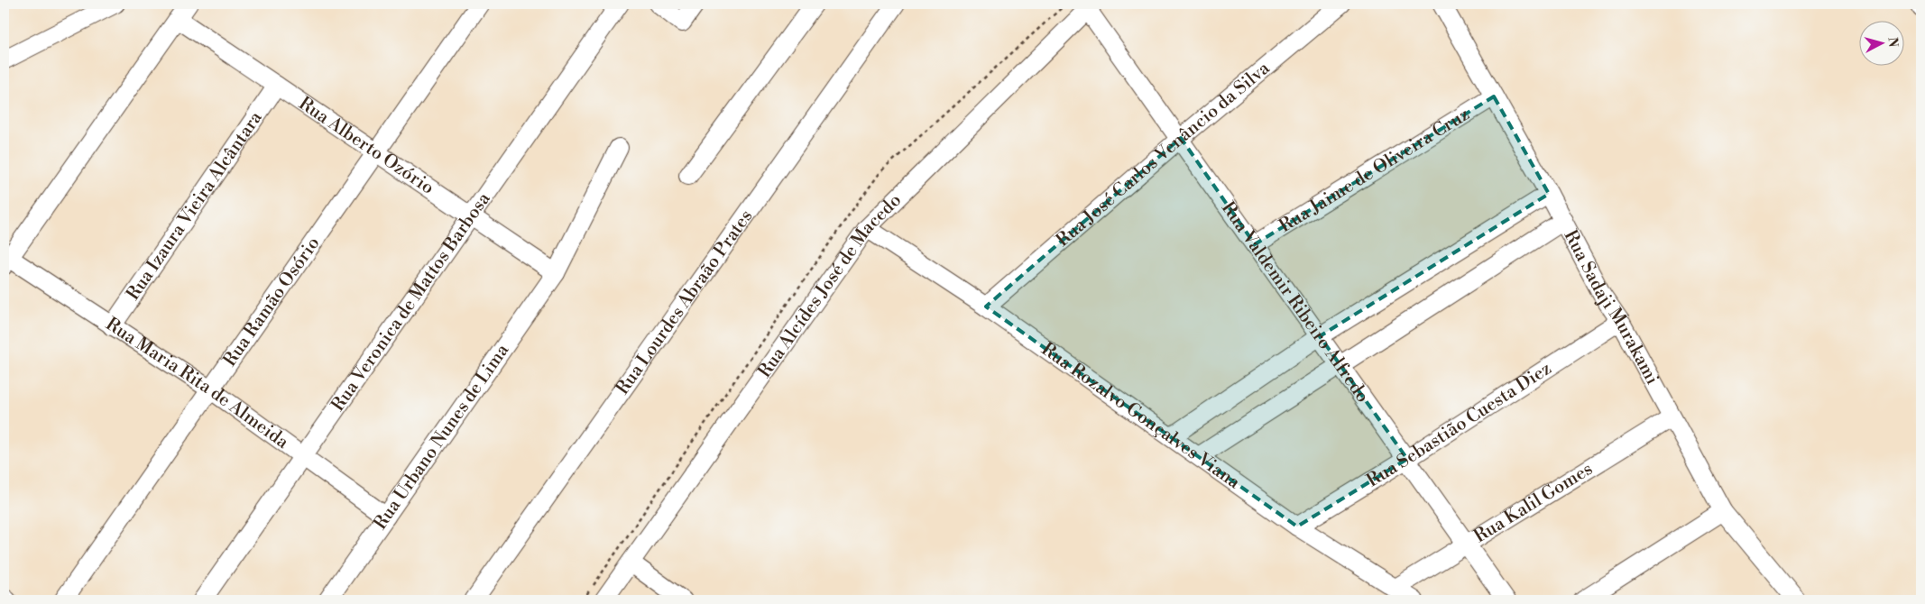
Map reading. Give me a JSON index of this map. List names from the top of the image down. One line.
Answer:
{"streets":{"street":["Rua Alberto Ozório","Rua José Carlos Venâncio da Silva","Rua Jaime de Oliveira Cruz","Rua Izaura Vieira Alcântara","Rua Alcídes José de Macedo","Rua Valdemir Ribeiro Alfredo","Rua Ramão Osório","Rua Veronica de Mattos Barbosa","Rua Lourdes Abraão Prates","Rua Sadaji Murakami","Rua Maria Rita de Almeida","Rua Rozalvo Gonçalves Viana","Rua Sebastião Cuesta Diez","Rua Urbano Nunes de Lima","Rua Kalil Gomes"]},"crossings":[["Rua Alberto Ozório","Rua Izaura Vieira Alcântara"],["Rua Alberto Ozório","Rua Ramão Osório"],["Rua Alberto Ozório","Rua Veronica de Mattos Barbosa"],["Rua Alberto Ozório","Rua Urbano Nunes de Lima"],["Rua José Carlos Venâncio da Silva","Rua Valdemir Ribeiro Alfredo"],["Rua José Carlos Venâncio da Silva","Rua Rozalvo Gonçalves Viana"],["Rua Jaime de Oliveira Cruz","Rua Valdemir Ribeiro Alfredo"],["Rua Jaime de Oliveira Cruz","Rua Sadaji Murakami"],["Rua Izaura Vieira Alcântara","Rua Maria Rita de Almeida"],["Rua Alcídes José de Macedo","Rua Valdemir Ribeiro Alfredo"],["Rua Alcídes José de Macedo","Rua Rozalvo Gonçalves Viana"],["Rua Valdemir Ribeiro Alfredo","Rua Sebastião Cuesta Diez"],["Rua Valdemir Ribeiro Alfredo","Rua Kalil Gomes"],["Rua Ramão Osório","Rua Maria Rita de Almeida"],["Rua Veronica de Mattos Barbosa","Rua Maria Rita de Almeida"],["Rua Sadaji Murakami","Rua Sebastião Cuesta Diez"],["Rua Sadaji Murakami","Rua Kalil Gomes"],["Rua Maria Rita de Almeida","Rua Urbano Nunes de Lima"],["Rua Rozalvo Gonçalves Viana","Rua Sebastião Cuesta Diez"],["Rua Rozalvo Gonçalves Viana","Rua Kalil Gomes"]],"north":"right"}
